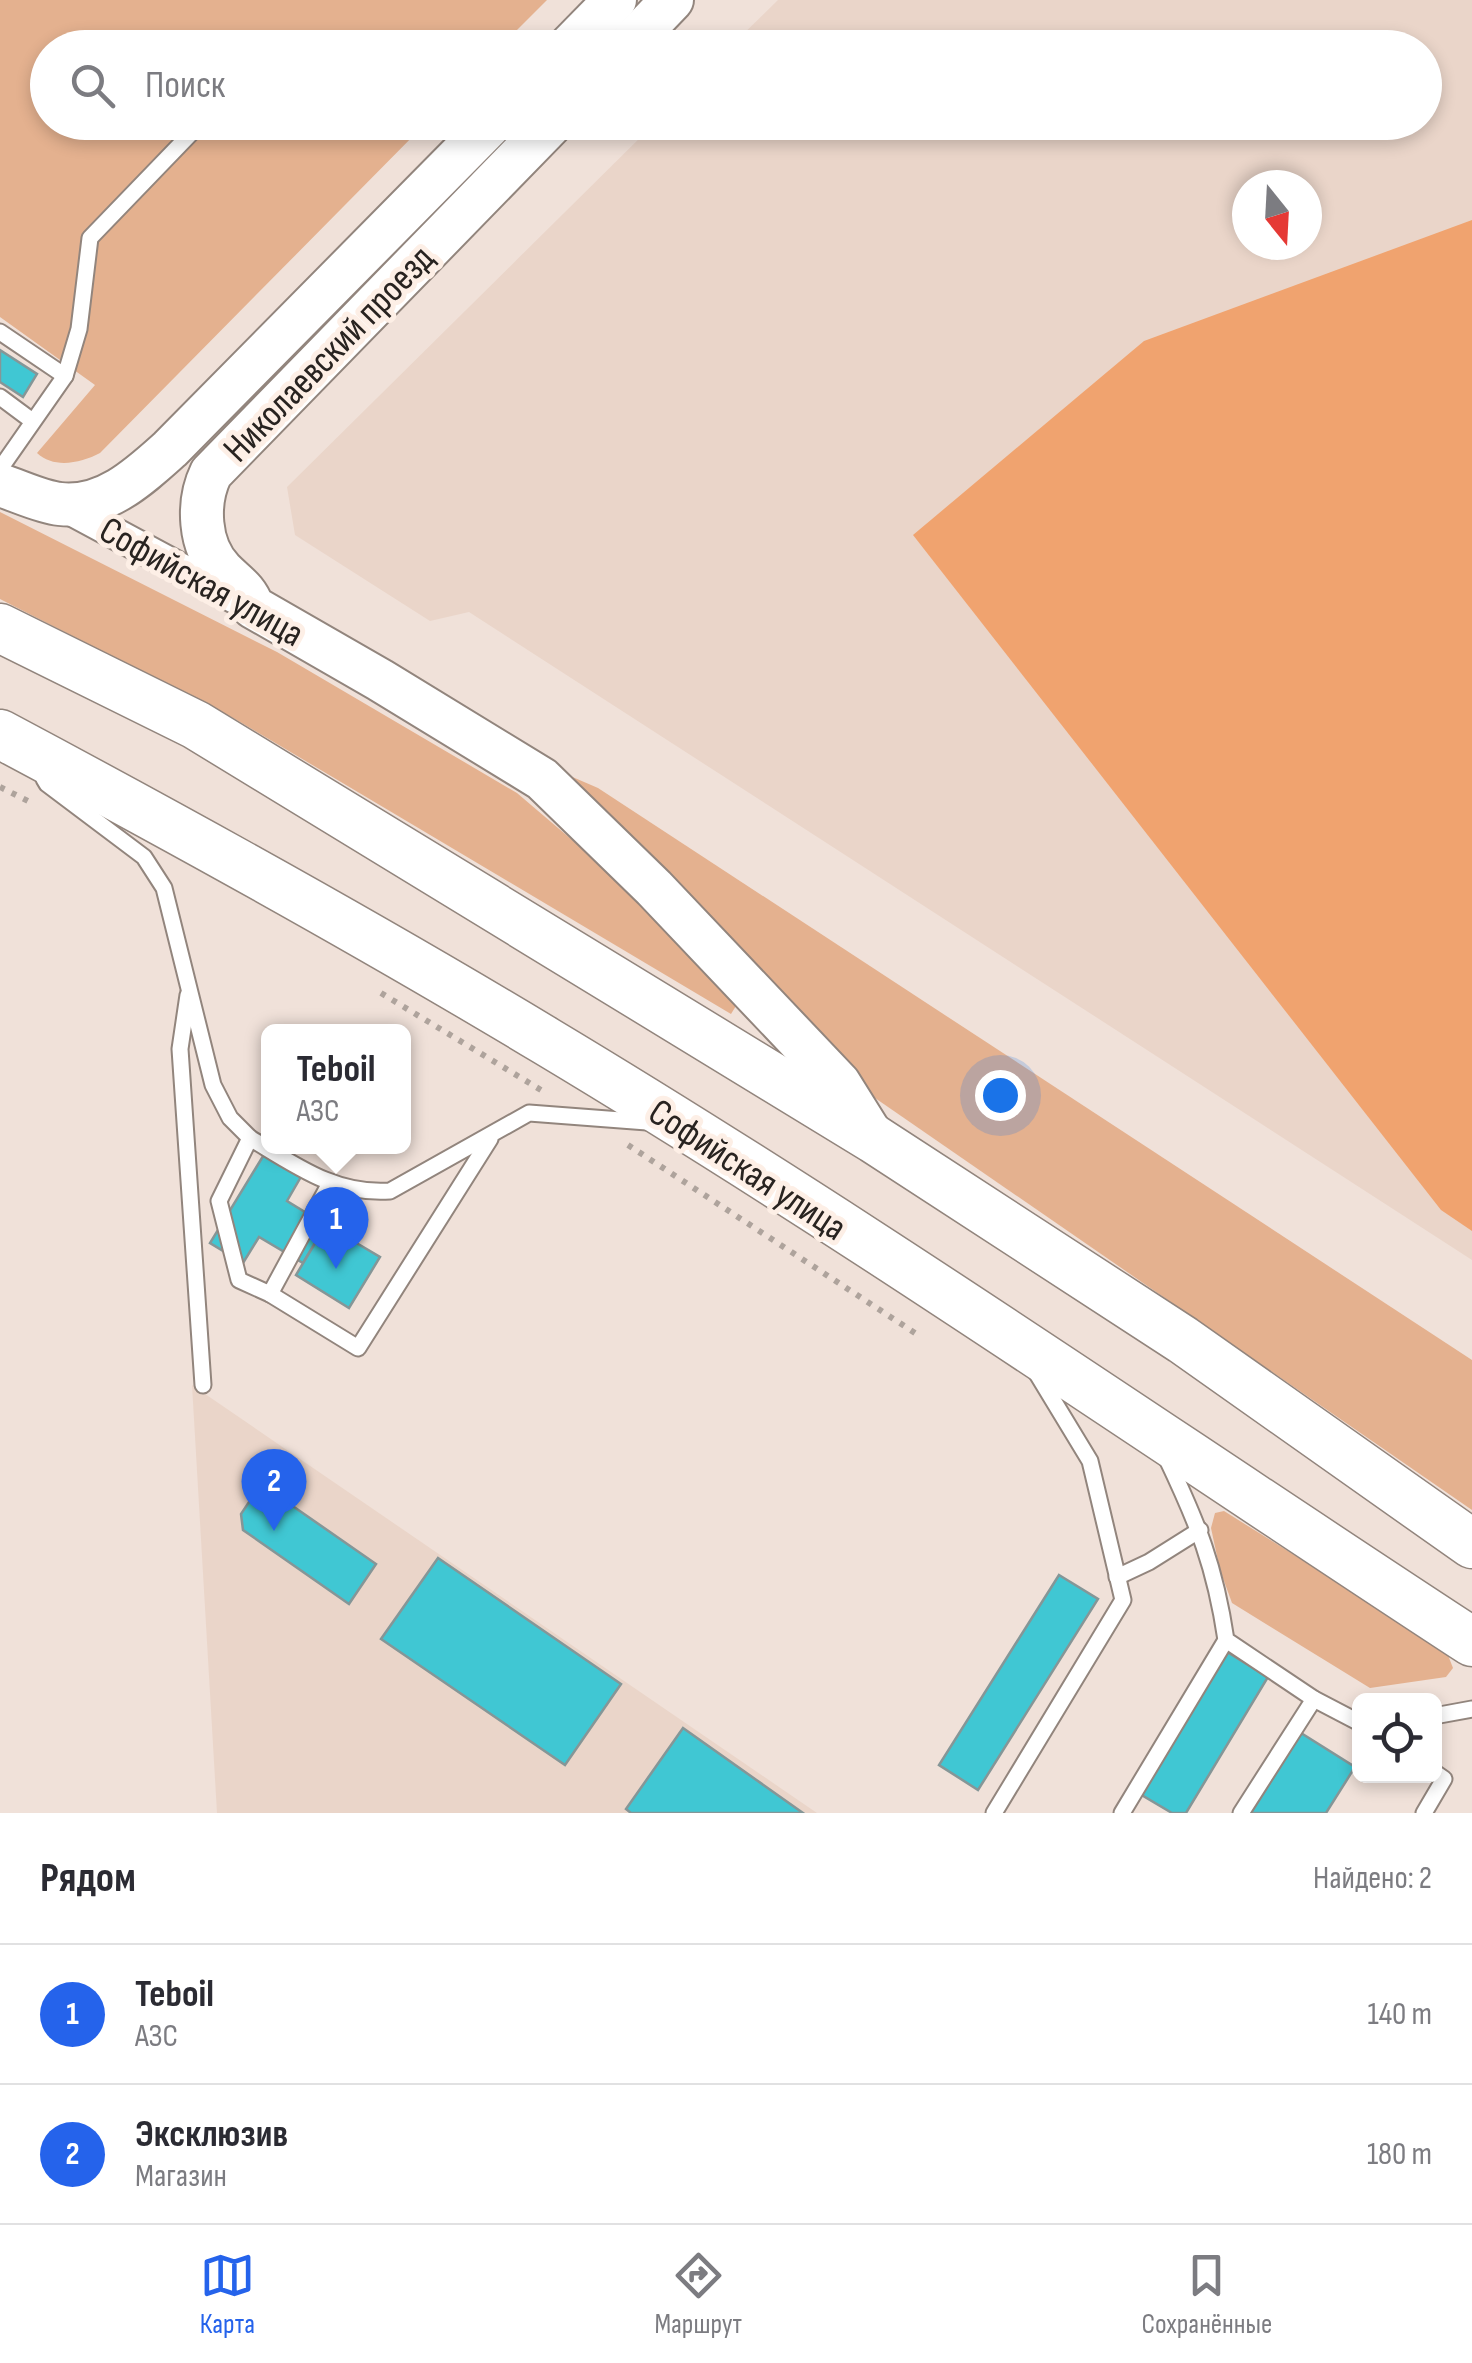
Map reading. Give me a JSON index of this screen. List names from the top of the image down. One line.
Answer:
{"streets":{"main road":["Софийская улица"],"street":["Николаевский проезд"]},"crossings":[["Николаевский проезд","Софийская улица"]],"north":"bottom","page":{"search":"Поиск","popup":["Teboil","АЗС"],"pins":["1","2"],"heading":["Рядом","Найдено: 2"],"list":[{"mark":"1","name":"Teboil","note":"АЗС","value":"140 m"},{"mark":"2","name":"Эксклюзив","note":"Магазин","value":"180 m"}],"nav":["Карта","Маршрут","Сохранённые"]}}
